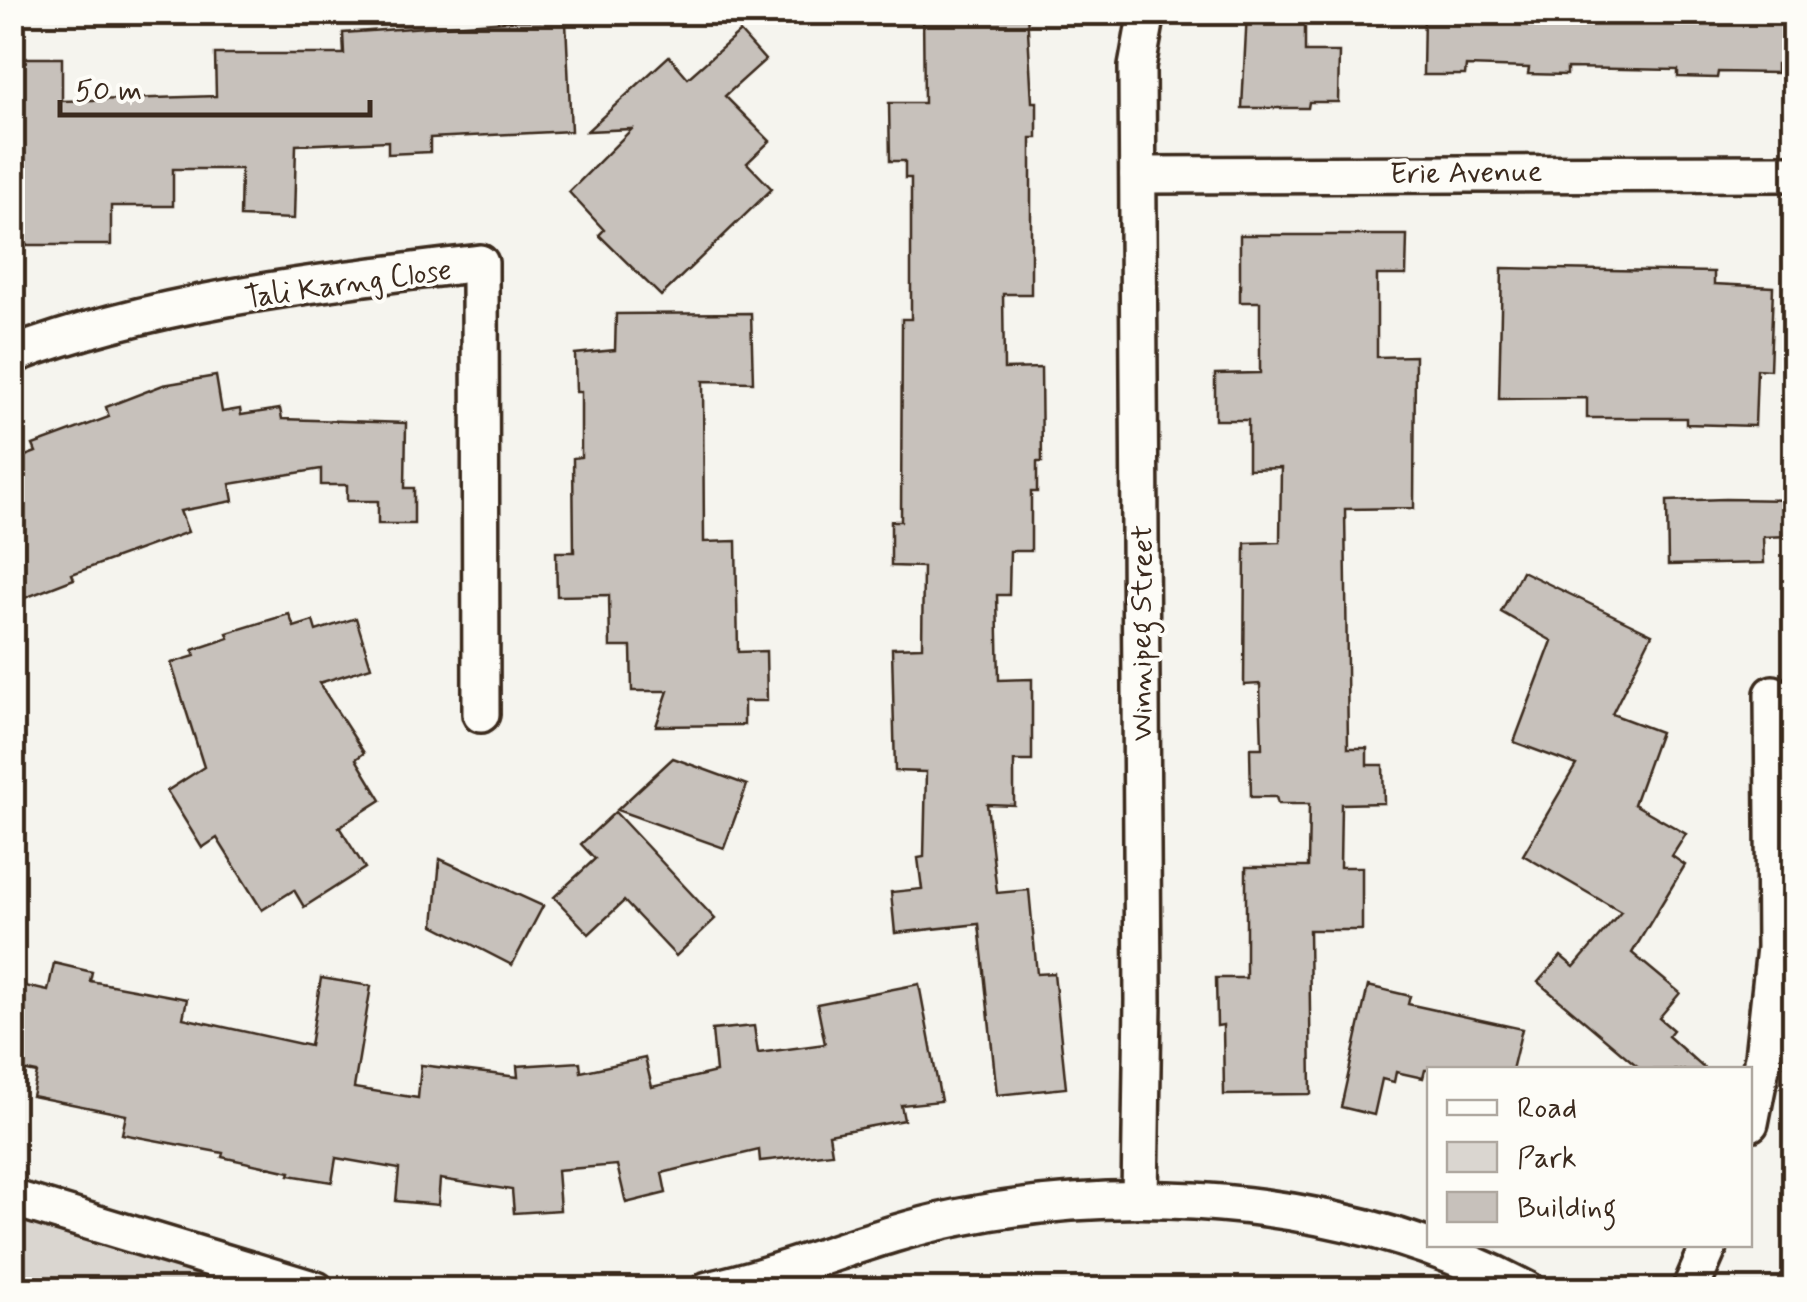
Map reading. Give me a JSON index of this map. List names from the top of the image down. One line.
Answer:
{"streets":{"street":["Erie Avenue","Tali Karng Close","Winnipeg Street"]},"crossings":[["Erie Avenue","Winnipeg Street"]],"legend":["Road","Park","Building"],"scale_bar":"50 m"}
